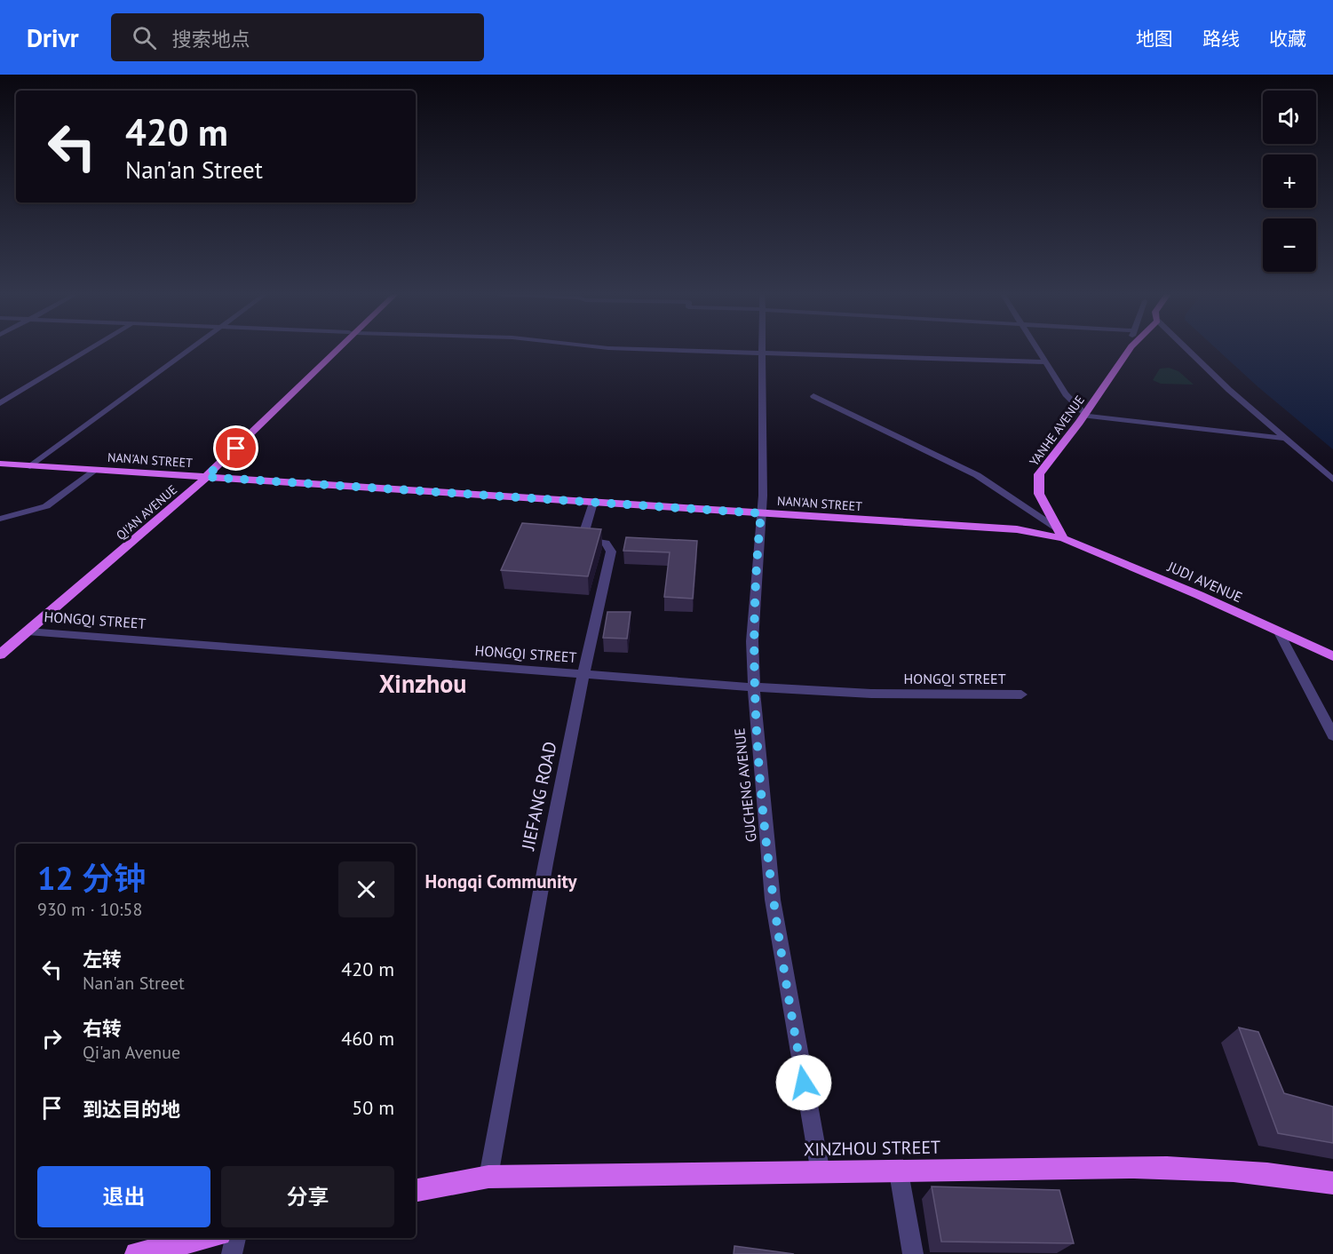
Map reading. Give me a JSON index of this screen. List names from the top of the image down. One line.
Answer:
{"streets":{"main road":["YANHE AVENUE","NAN'AN STREET","QI'AN AVENUE","JUDI AVENUE","XINZHOU STREET"],"street":["HONGQI STREET","GUCHENG AVENUE","JIEFANG ROAD"]},"crossings":[["YANHE AVENUE","NAN'AN STREET"],["YANHE AVENUE","JUDI AVENUE"],["NAN'AN STREET","QI'AN AVENUE"],["NAN'AN STREET","JUDI AVENUE"],["NAN'AN STREET","GUCHENG AVENUE"],["NAN'AN STREET","JIEFANG ROAD"],["QI'AN AVENUE","HONGQI STREET"],["HONGQI STREET","GUCHENG AVENUE"],["HONGQI STREET","JIEFANG ROAD"],["GUCHENG AVENUE","XINZHOU STREET"],["JIEFANG ROAD","XINZHOU STREET"]],"districts":["Xinzhou","Hongqi Community"],"page":{"header":"Drivr","search":"搜索地点","nav":["地图","路线","收藏"],"map_buttons":["+","−"],"turn":["420 m","Nan'an Street"],"heading":["12 分钟","930 m · 10:58"],"list":[{"name":"左转","note":"Nan'an Street","value":"420 m"},{"name":"右转","note":"Qi'an Avenue","value":"460 m"},{"name":"到达目的地","value":"50 m"}],"buttons":["退出","分享"]}}
